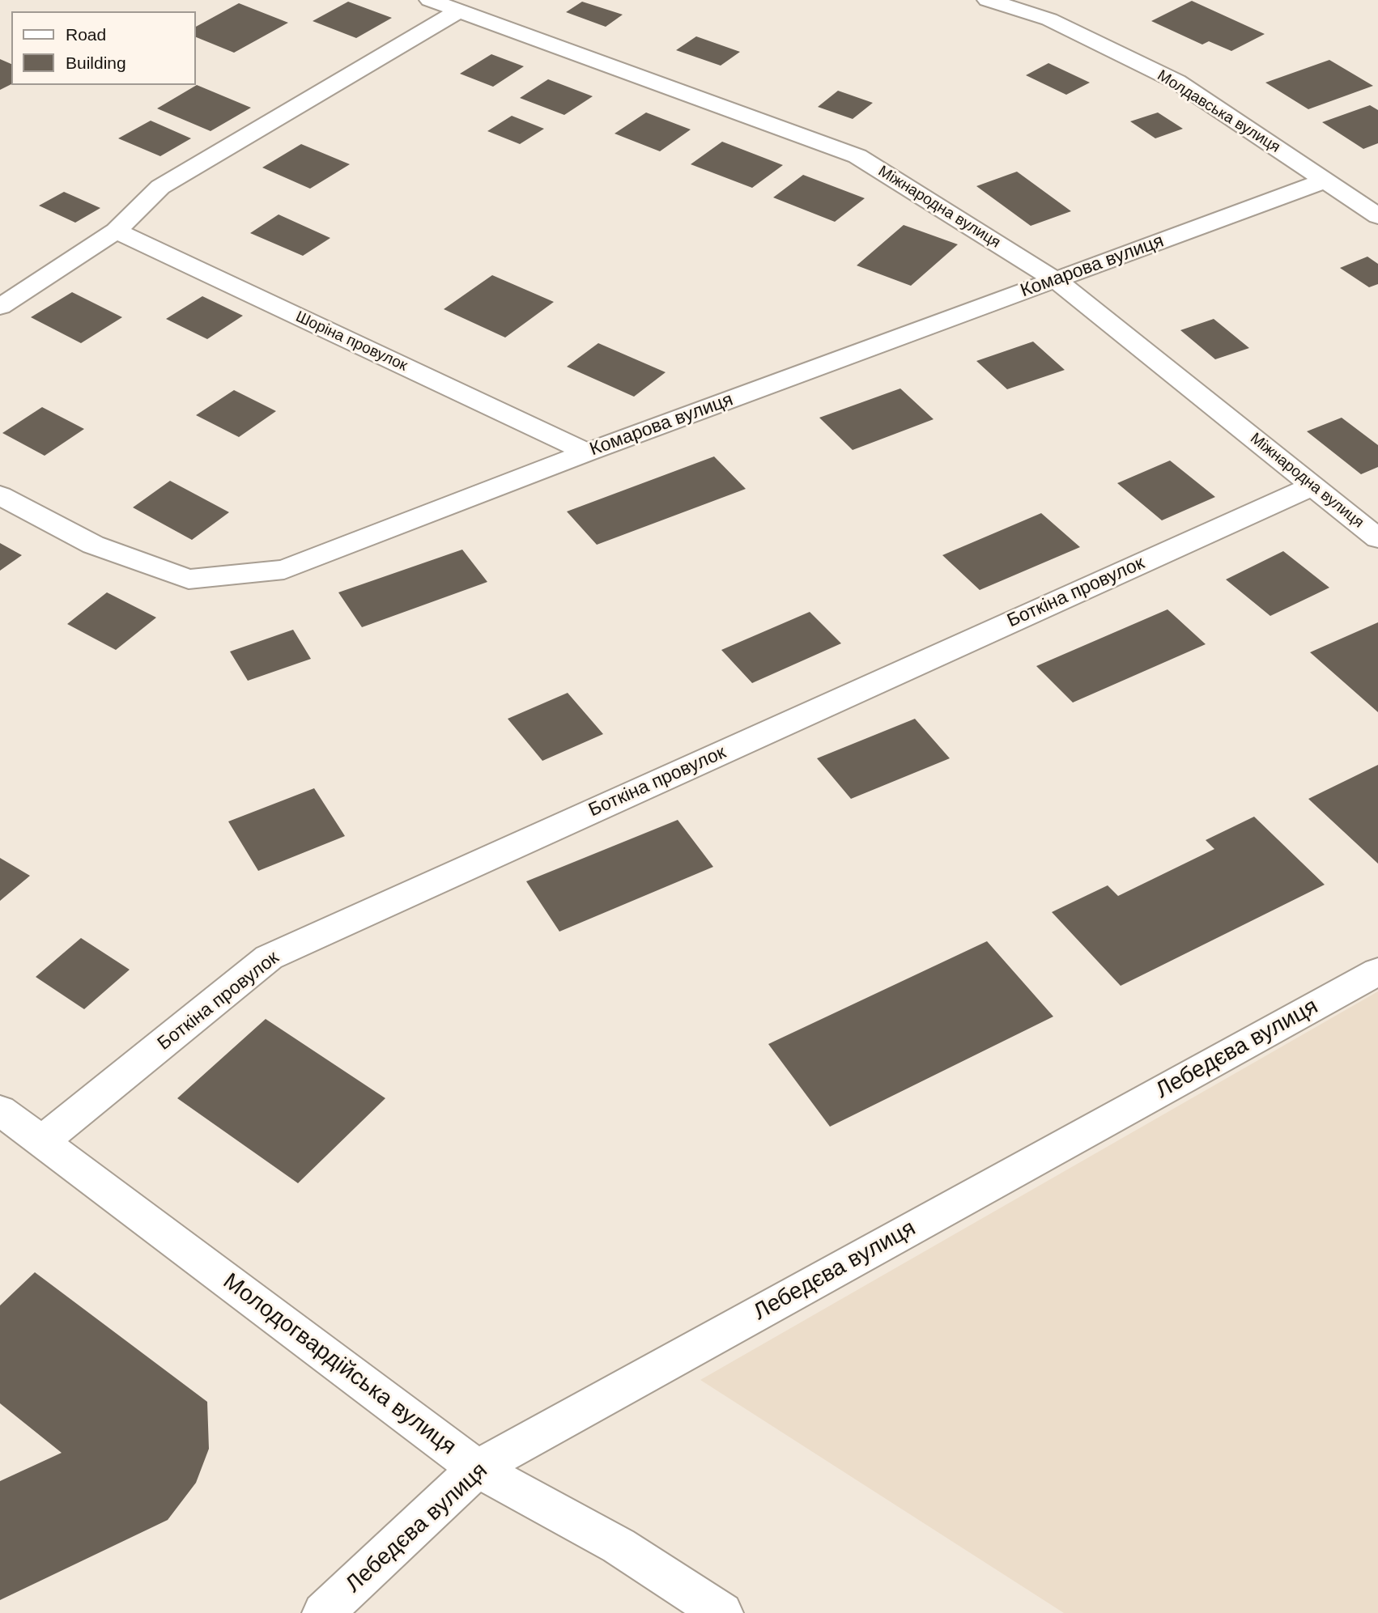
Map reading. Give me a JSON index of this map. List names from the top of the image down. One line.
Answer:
{"streets":{"street":["Молдавська вулиця","Міжнародна вулиця","Комарова вулиця","Шоріна провулок","Боткіна провулок","Лебедєва вулиця","Молодогвардійська вулиця"]},"crossings":[["Молдавська вулиця","Комарова вулиця"],["Міжнародна вулиця","Комарова вулиця"],["Міжнародна вулиця","Боткіна провулок"],["Комарова вулиця","Шоріна провулок"],["Боткіна провулок","Молодогвардійська вулиця"],["Лебедєва вулиця","Молодогвардійська вулиця"]],"legend":["Road","Building"]}
